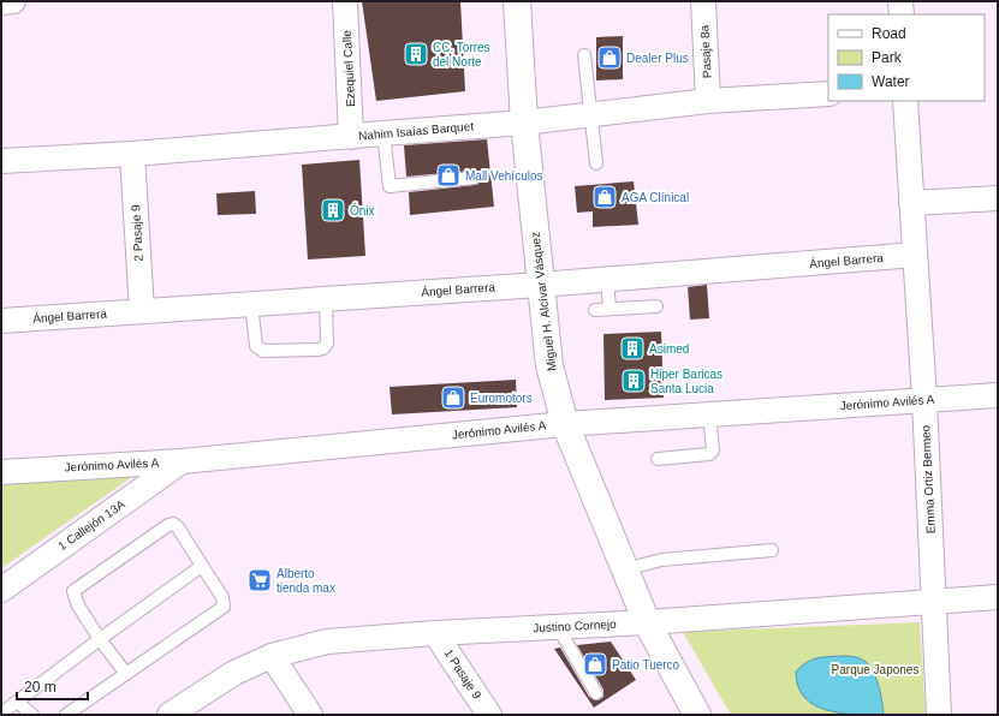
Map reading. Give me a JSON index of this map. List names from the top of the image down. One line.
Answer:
{"streets":{"street":["Pasaje 8a","Ezequiel Calle","Nahim Isaías Barquet","2 Pasaje 9","Ángel Barrera","Miguel H. Alcívar Vásquez","Jerónimo Avilés A","Emma Ortiz Bermeo","1 Callejón 13A","Justino Cornejo","1 Pasaje 9"]},"crossings":[["Pasaje 8a","Nahim Isaías Barquet"],["Ezequiel Calle","Nahim Isaías Barquet"],["Nahim Isaías Barquet","2 Pasaje 9"],["Nahim Isaías Barquet","Miguel H. Alcívar Vásquez"],["2 Pasaje 9","Ángel Barrera"],["Ángel Barrera","Miguel H. Alcívar Vásquez"],["Ángel Barrera","Emma Ortiz Bermeo"],["Miguel H. Alcívar Vásquez","Jerónimo Avilés A"],["Miguel H. Alcívar Vásquez","Justino Cornejo"],["Jerónimo Avilés A","Emma Ortiz Bermeo"],["Jerónimo Avilés A","1 Callejón 13A"],["Emma Ortiz Bermeo","Justino Cornejo"],["Justino Cornejo","1 Pasaje 9"]],"parks":["Parque Japones"],"places":{"building":["CC. Torres del Norte","Ónix","Asimed","Hiper Baricas Santa Lucia"],"shop":["Dealer Plus","Mall Vehículos","AGA Clínical","Euromotors","Patio Tuerco"],"supermarket":["Alberto tienda max"]},"legend":["Road","Park","Water"],"scale_bar":"20 m"}
